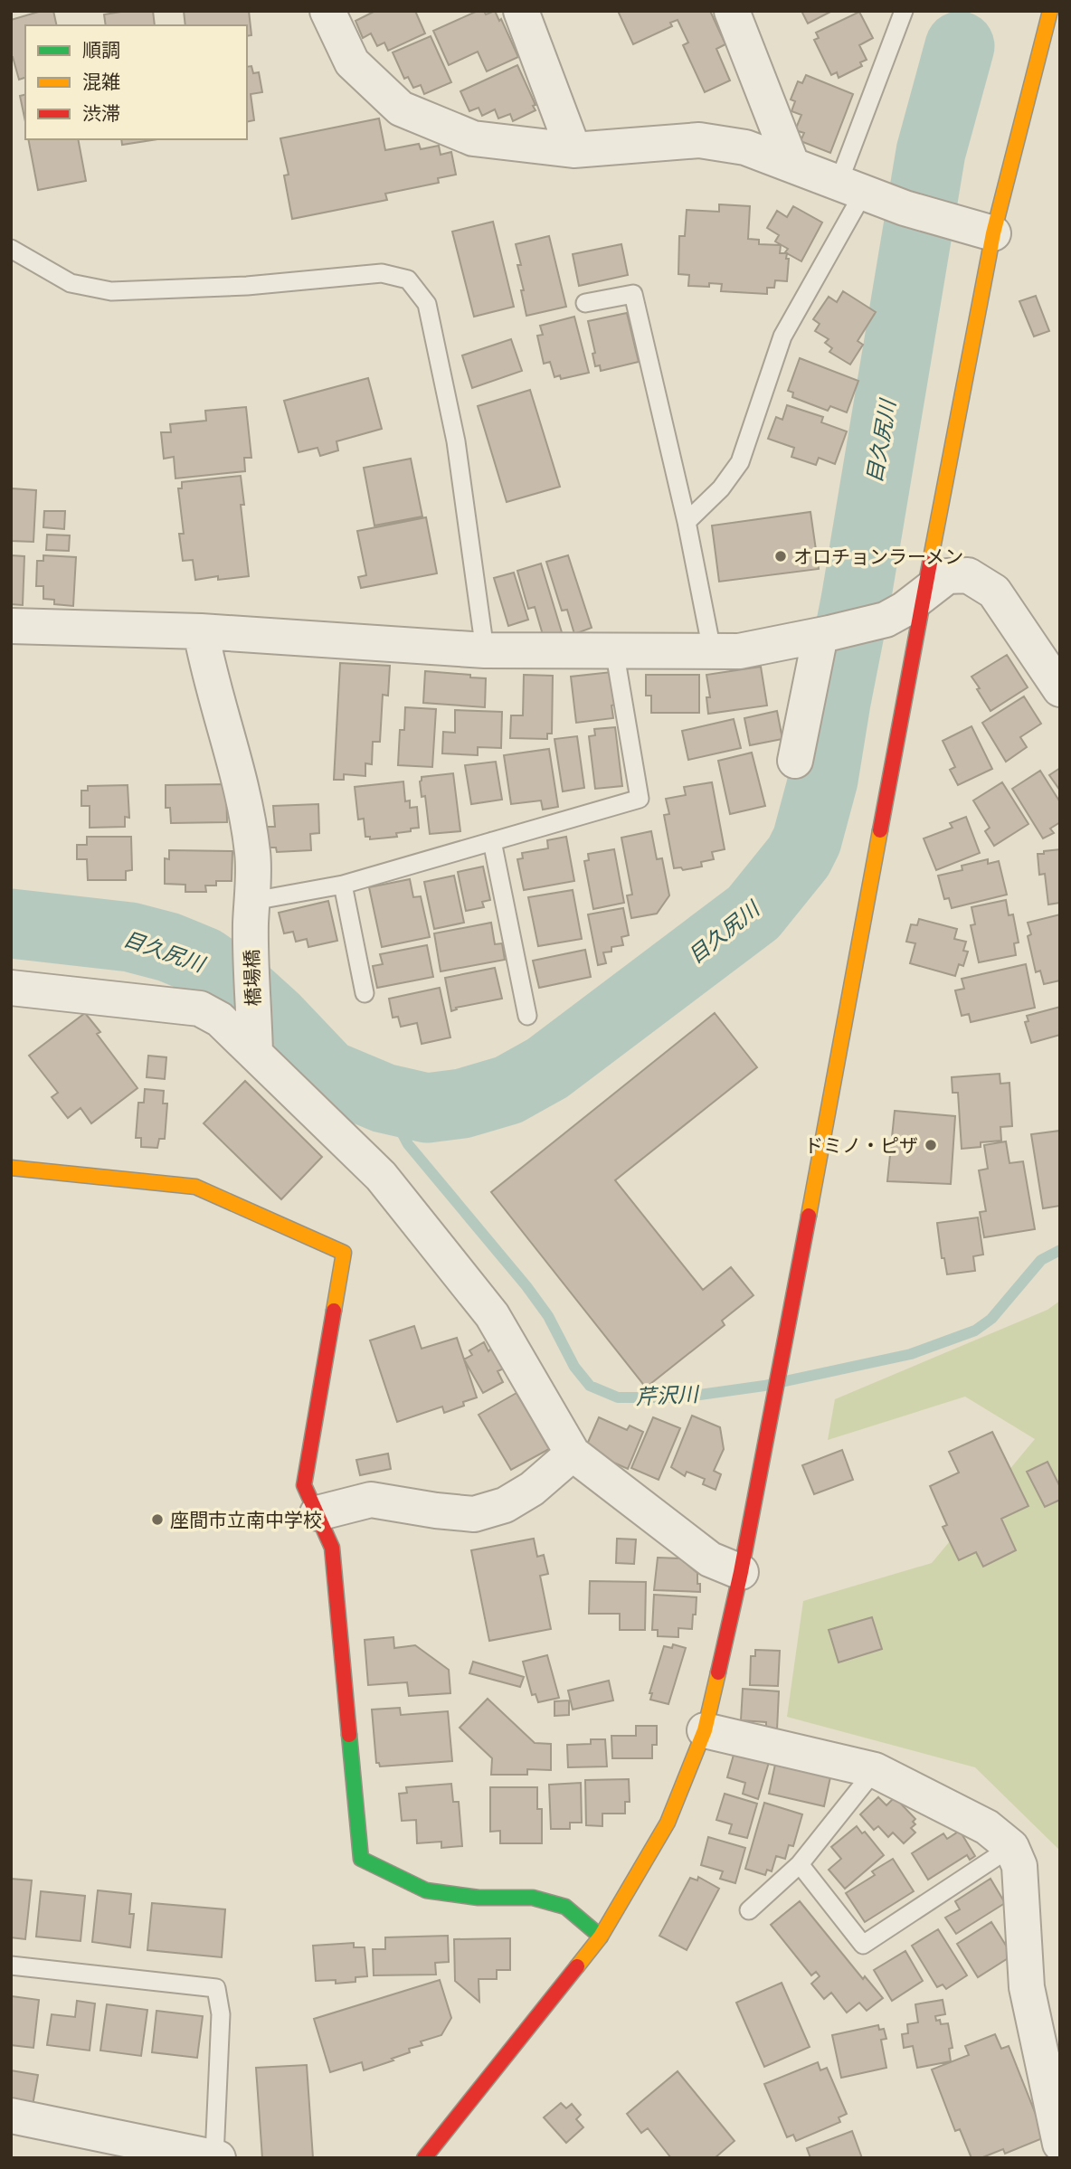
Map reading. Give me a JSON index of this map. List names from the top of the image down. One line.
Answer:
{"streets":{"street":["橋場橋"]},"water":["目久尻川","芹沢川"],"places":["オロチョンラーメン","ドミノ・ピザ","座間市立南中学校"],"legend":["順調","混雑","渋滞"]}
